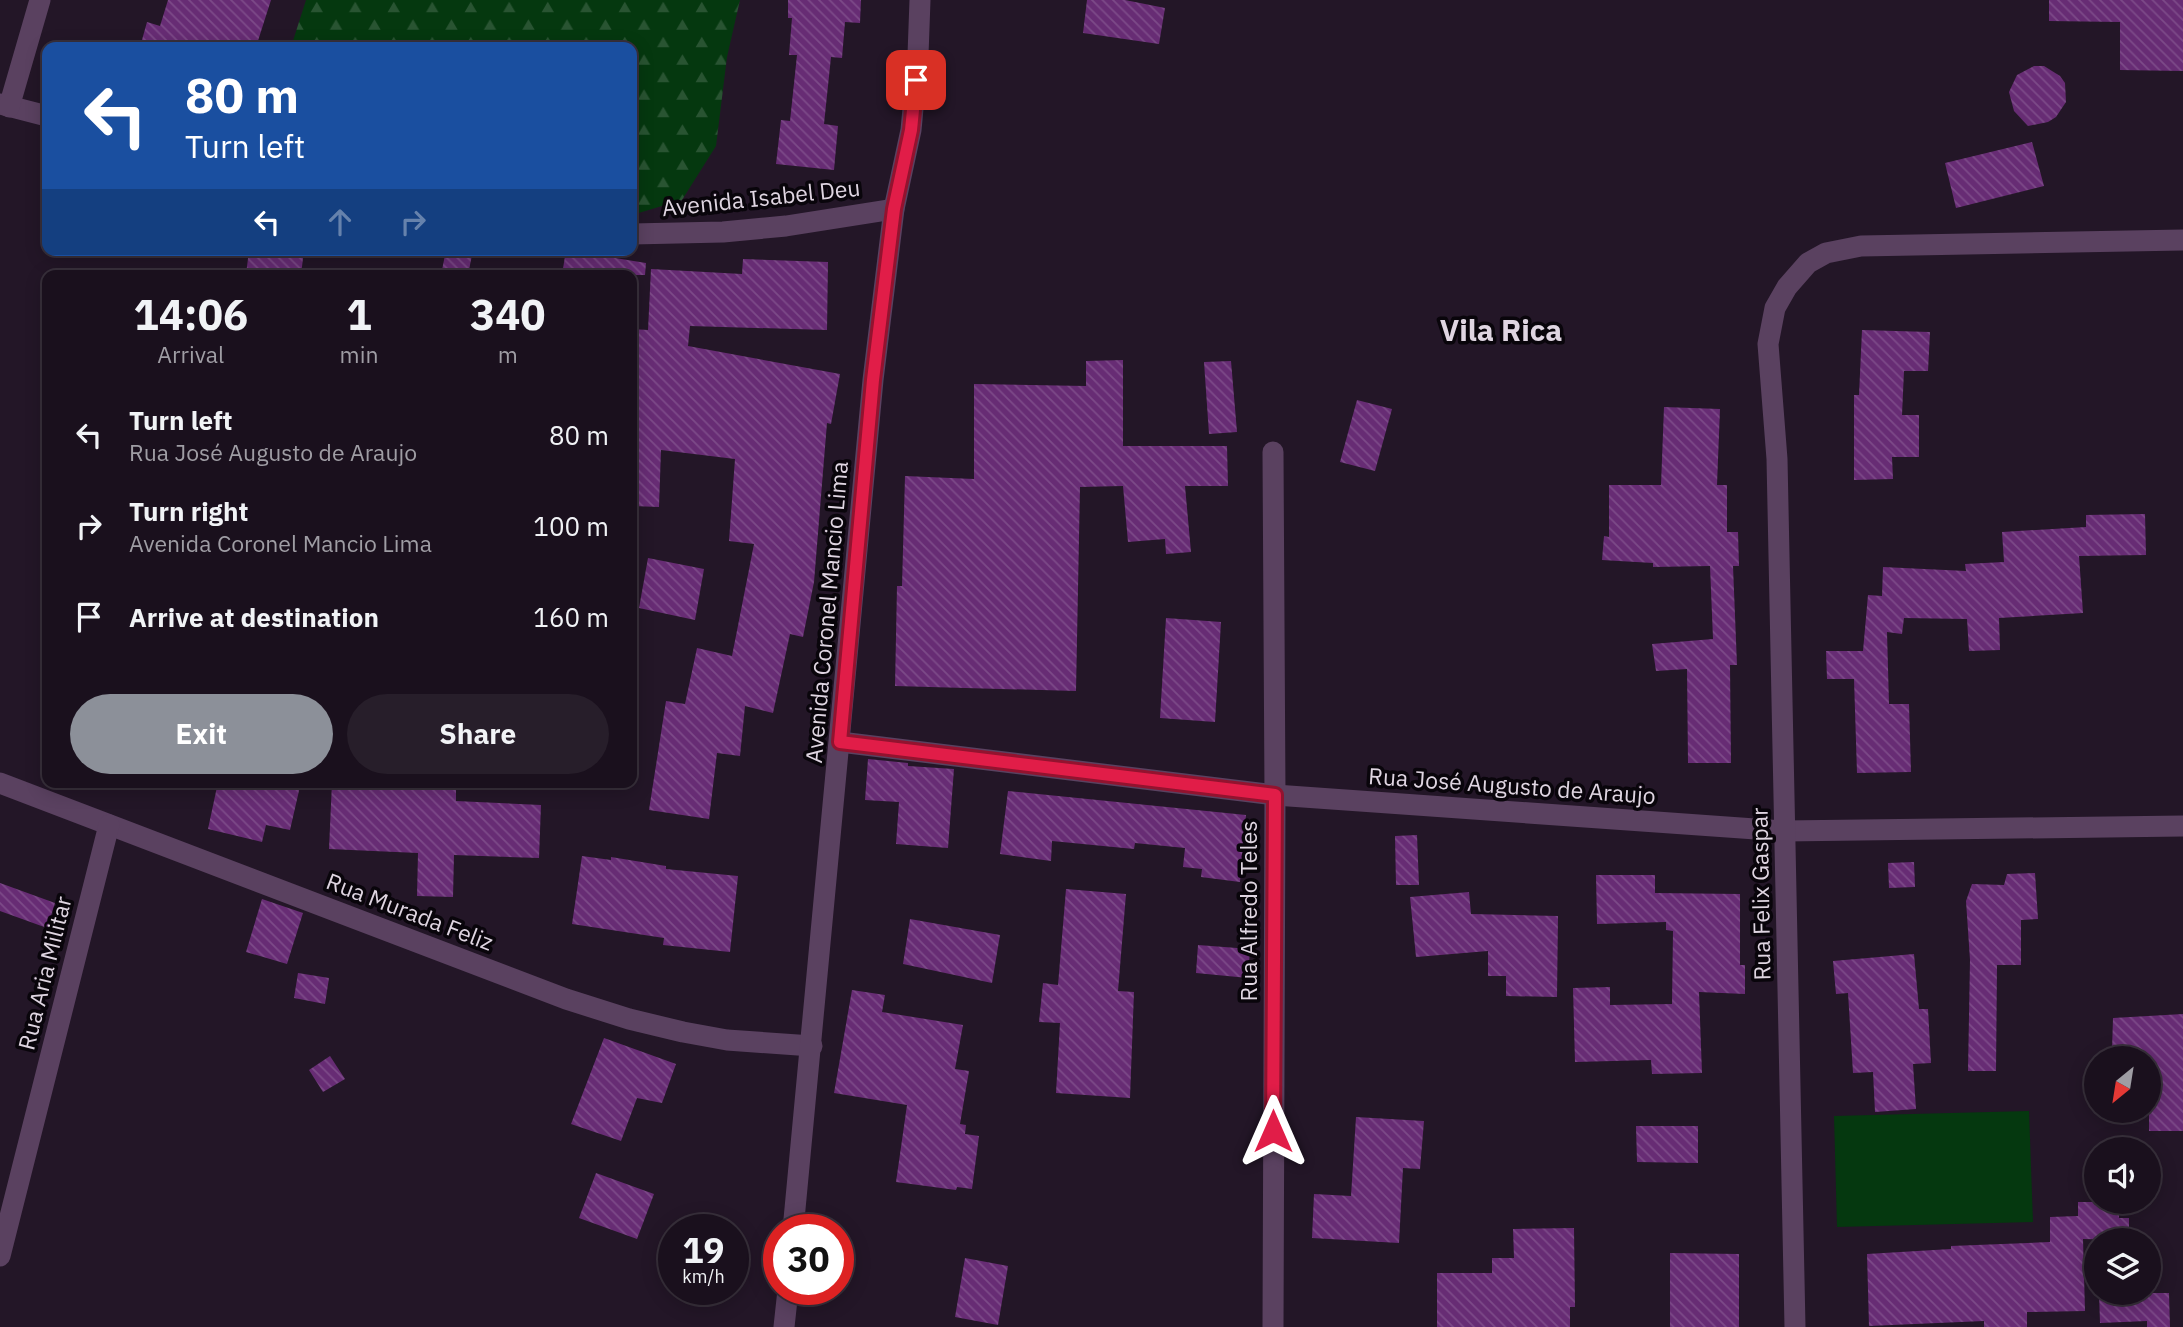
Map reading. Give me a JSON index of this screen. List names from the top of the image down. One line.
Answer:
{"streets":{"street":["Avenida Isabel Deu","Avenida Coronel Mancio Lima","Rua José Augusto de Araujo","Rua Felix Gaspar","Rua Murada Feliz","Rua Alfredo Teles","Rua Aria Militar"]},"crossings":[["Avenida Isabel Deu","Avenida Coronel Mancio Lima"],["Avenida Coronel Mancio Lima","Rua José Augusto de Araujo"],["Avenida Coronel Mancio Lima","Rua Murada Feliz"],["Rua José Augusto de Araujo","Rua Felix Gaspar"],["Rua José Augusto de Araujo","Rua Alfredo Teles"],["Rua Murada Feliz","Rua Aria Militar"]],"districts":["Vila Rica"],"north":"bottom left","page":{"turn":["80 m","Turn left"],"eta":["14:06","Arrival","1","min","340","m"],"list":[{"name":"Turn left","note":"Rua José Augusto de Araujo","value":"80 m"},{"name":"Turn right","note":"Avenida Coronel Mancio Lima","value":"100 m"},{"name":"Arrive at destination","value":"160 m"}],"buttons":["Exit","Share"],"speed":"19 km/h","limit":"30"}}
